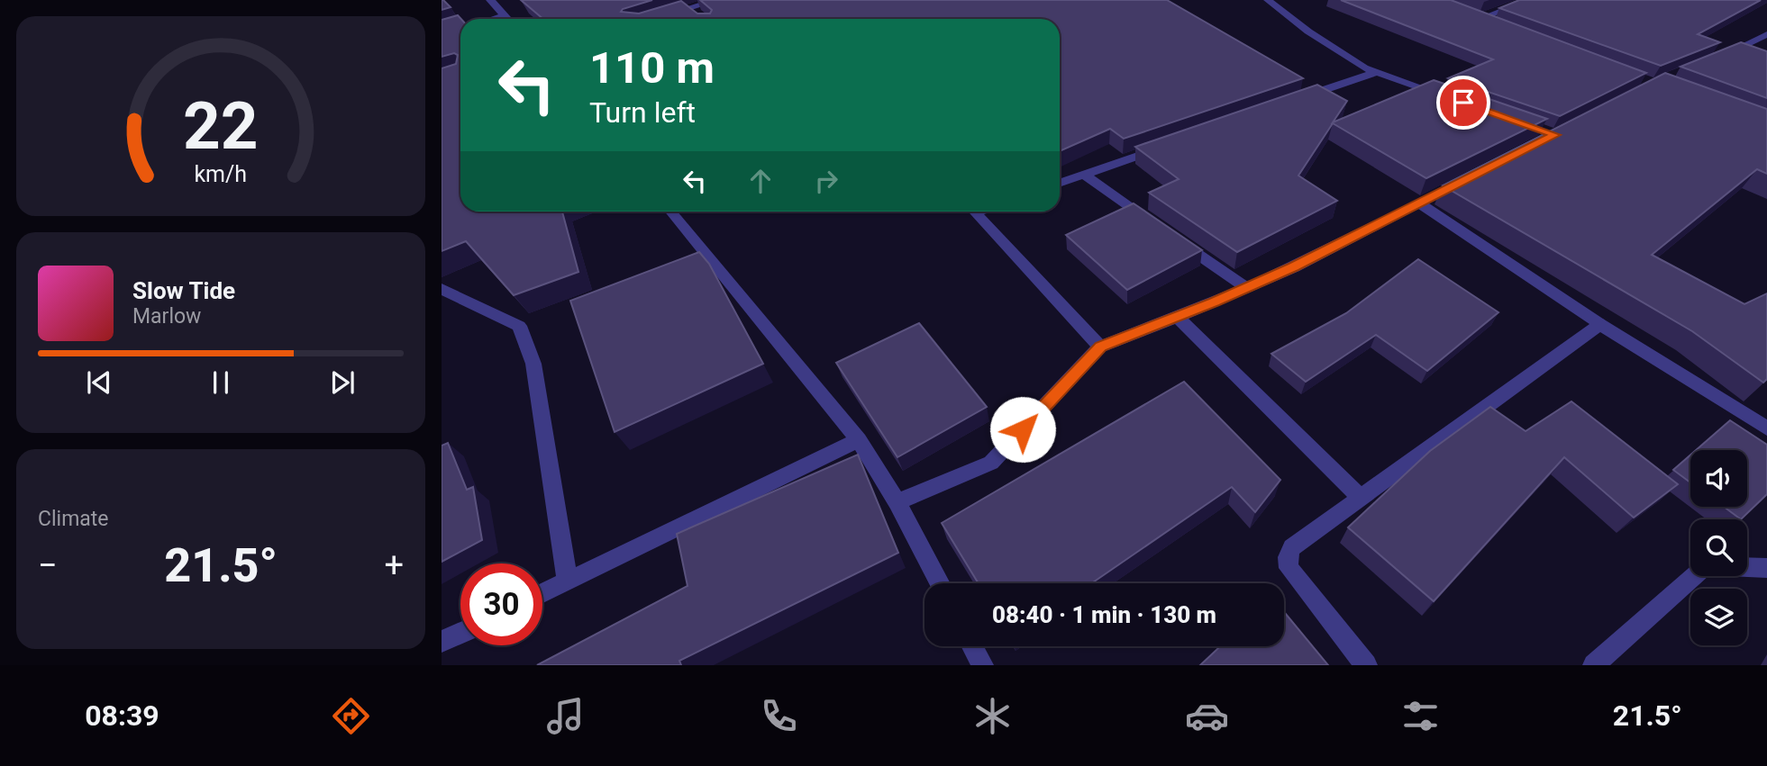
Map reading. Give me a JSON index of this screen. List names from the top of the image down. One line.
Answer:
{"page":{"turn":["110 m","Turn left"],"song":["Slow Tide","Marlow"],"tile":"Climate","heat":["−","21.5°","+"],"limit":"30","trip":"08:40 · 1 min · 130 m","tabs":["08:39","21.5°"],"gauge":["22","km/h"]}}
